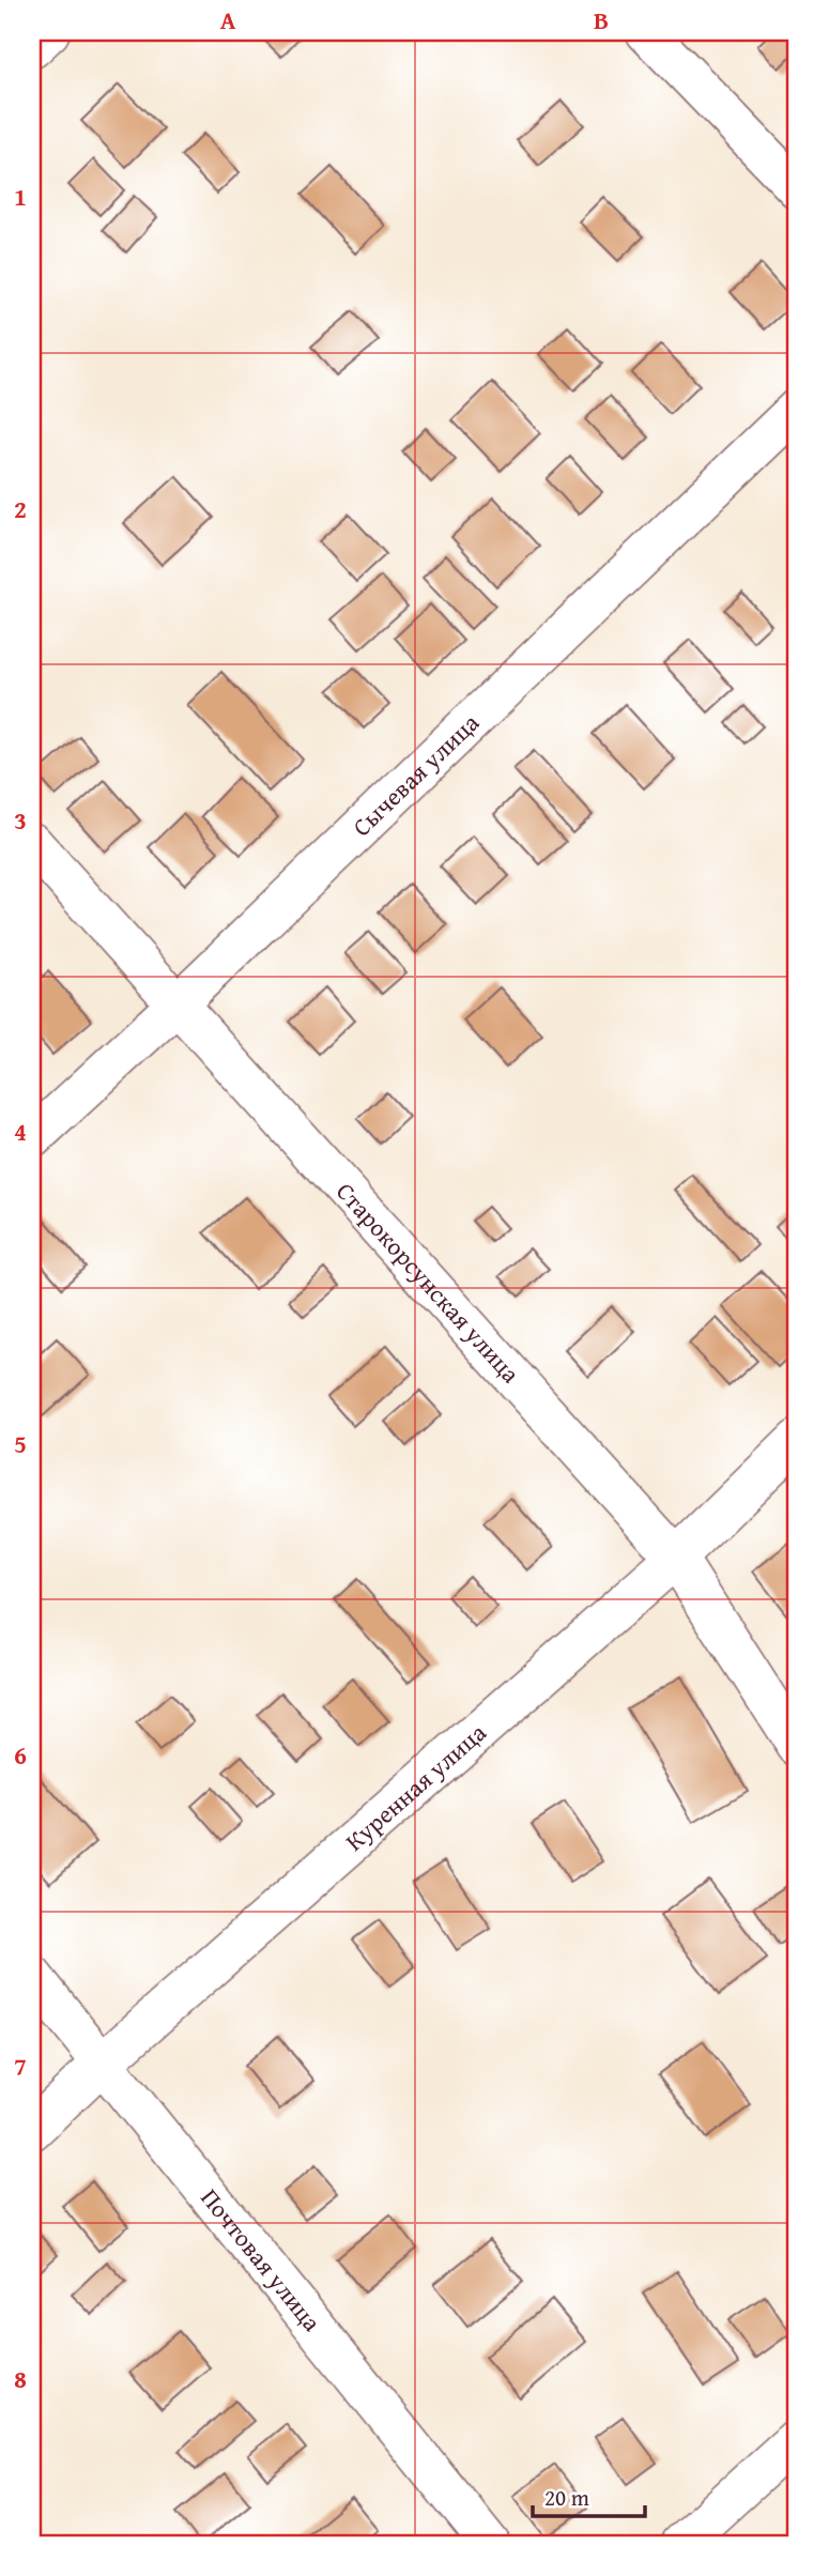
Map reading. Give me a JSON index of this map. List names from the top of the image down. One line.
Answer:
{"streets":{"street":["Сычевая улица","Старокорсунская улица","Куренная улица","Почтовая улица"]},"crossings":[["Сычевая улица","Старокорсунская улица"],["Старокорсунская улица","Куренная улица"],["Куренная улица","Почтовая улица"]],"scale_bar":"20 m","grid":{"columns":["A","B"],"rows":["1","2","3","4","5","6","7","8"]}}
